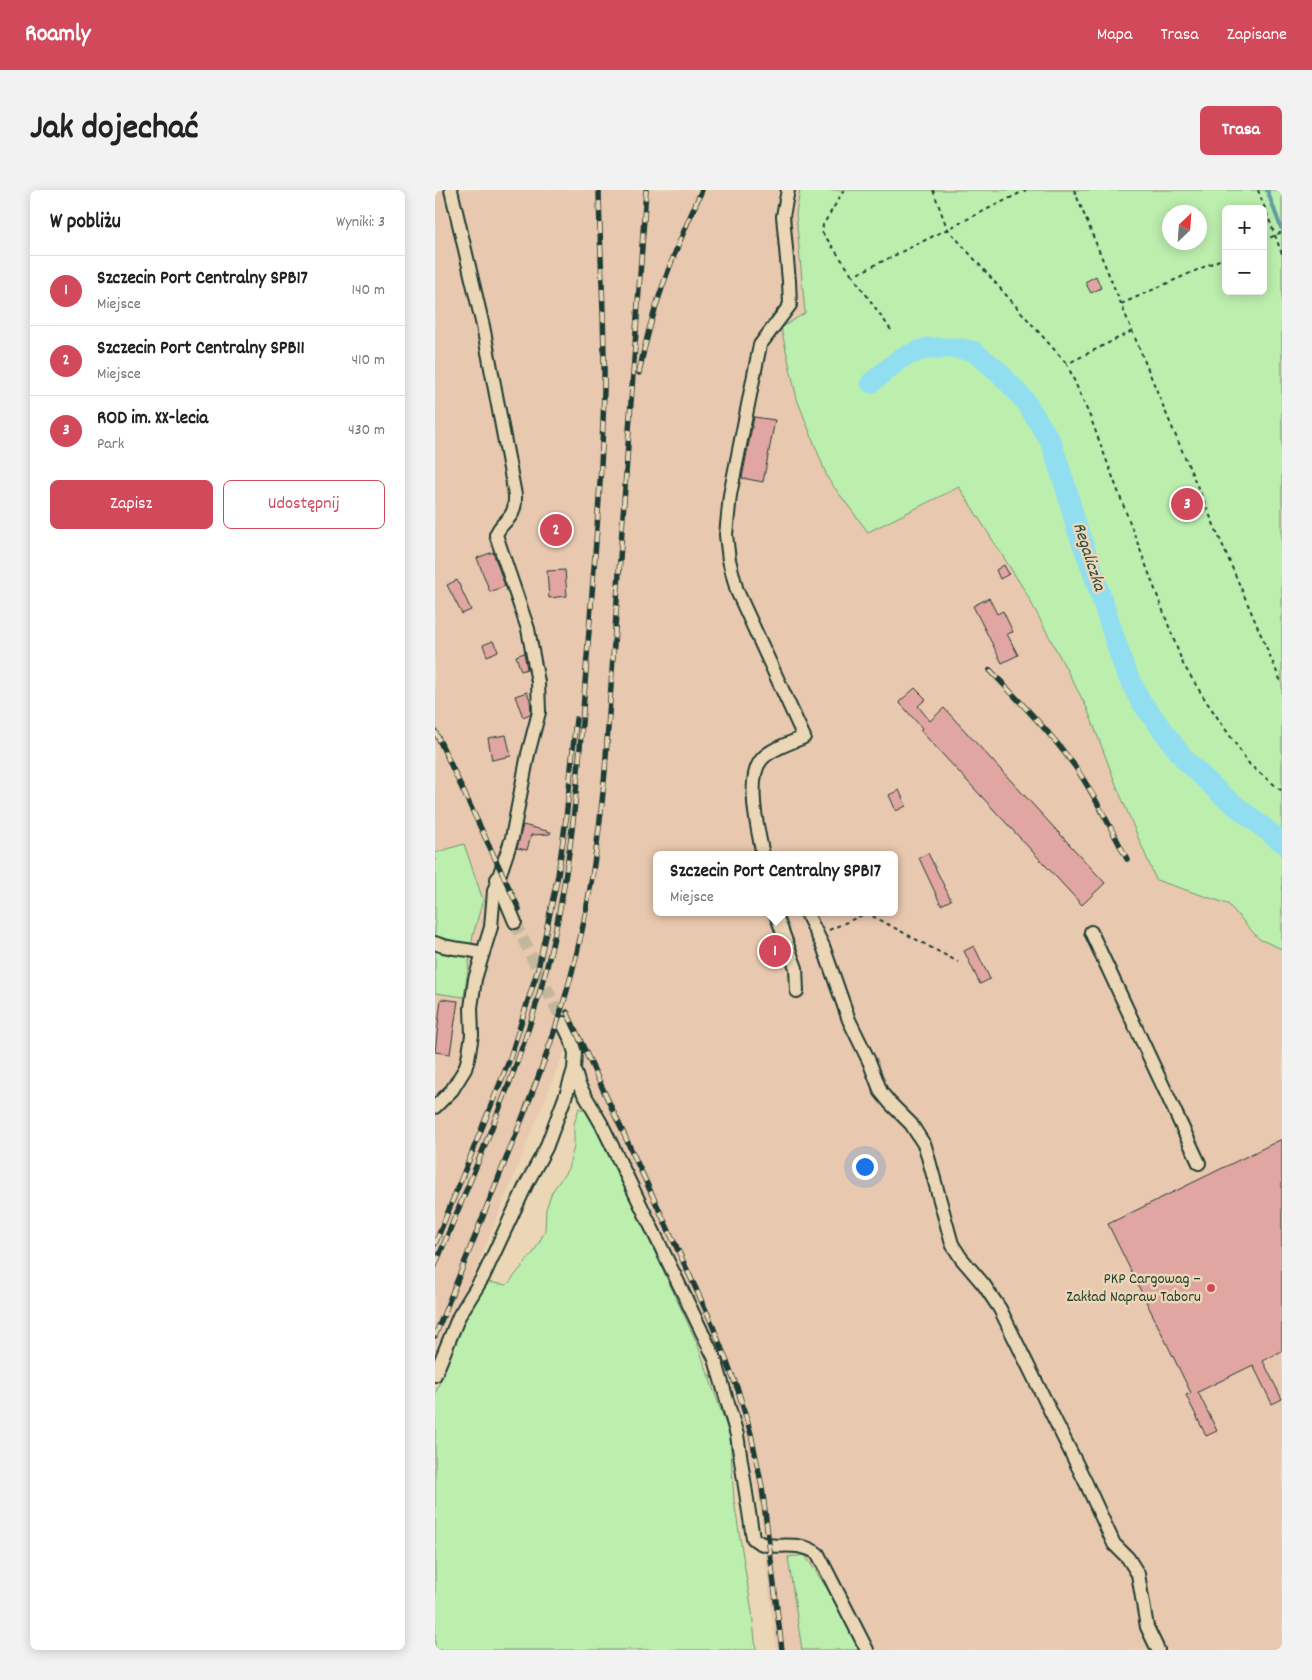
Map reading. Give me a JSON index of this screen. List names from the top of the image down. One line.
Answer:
{"water":["Regaliczka"],"places":["PKP Cargowag – Zakład Napraw Taboru"],"north":"top right","page":{"header":"Roamly","nav":["Mapa","Trasa","Zapisane"],"title":"Jak dojechać","buttons":["Trasa",["Zapisz","Udostępnij"]],"heading":["W pobliżu","Wyniki: 3"],"map_buttons":["+","−"],"list":[{"mark":"1","name":"Szczecin Port Centralny SPB17","note":"Miejsce","value":"140 m"},{"mark":"2","name":"Szczecin Port Centralny SPB11","note":"Miejsce","value":"410 m"},{"mark":"3","name":"ROD im. XX-lecia","note":"Park","value":"430 m"}],"pins":["3","2","1"],"popup":["Szczecin Port Centralny SPB17","Miejsce"]}}
